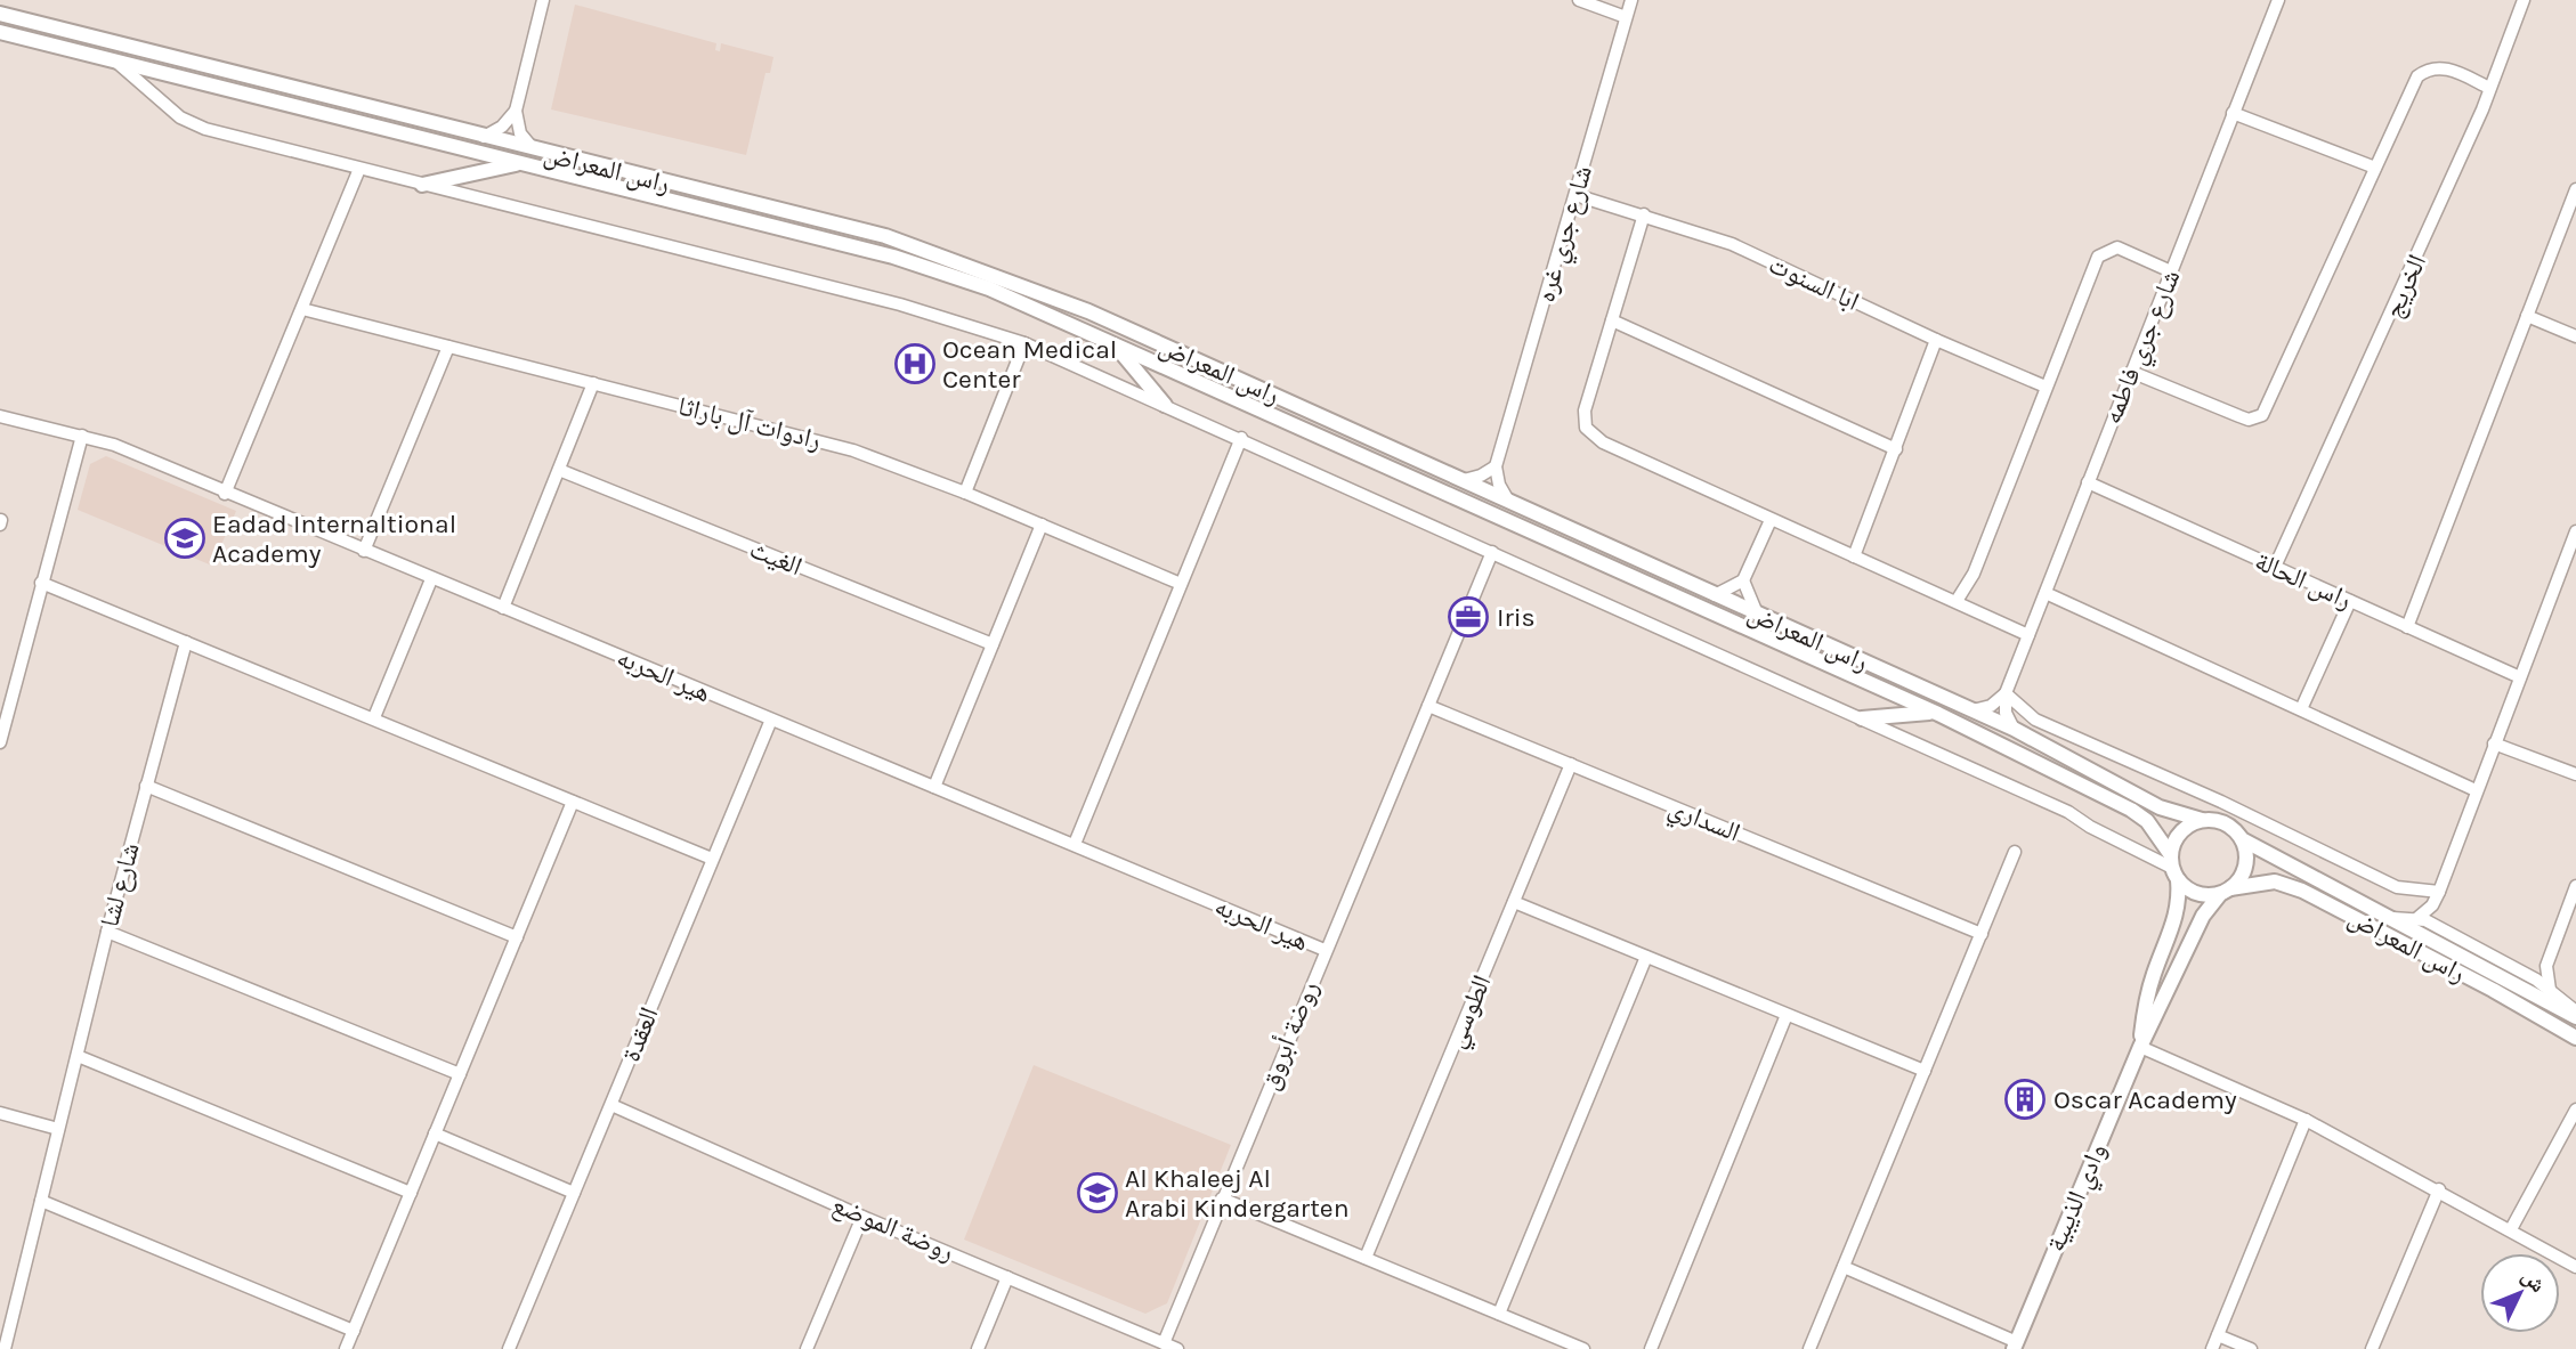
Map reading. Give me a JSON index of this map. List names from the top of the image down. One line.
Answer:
{"streets":{"street":["راس المعراض","شارع جري غره","ابا السنوت","الخريج","شارع جري فاطمه","رادوات آل باراثا","الغيث","راس الحالة","هير الحربه","السداري","شارع لشا","الطوسي","العقدة","روضة أبروق","وادي الذيبية","روضة الموضع"]},"crossings":[["راس المعراض","شارع جري فاطمه"],["راس المعراض","روضة أبروق"],["راس المعراض","وادي الذيبية"],["شارع جري غره","ابا السنوت"],["الخريج","راس الحالة"],["شارع جري فاطمه","راس الحالة"],["هير الحربه","العقدة"],["هير الحربه","روضة أبروق"],["السداري","الطوسي"],["السداري","روضة أبروق"],["العقدة","روضة الموضع"],["روضة أبروق","روضة الموضع"]],"places":{"hospital":["Ocean Medical Center"],"school or university":["Eadad Internaltional Academy","Al Khaleej Al Arabi Kindergarten"],"office":["Iris"],"building":["Oscar Academy"]},"north":"top right"}
